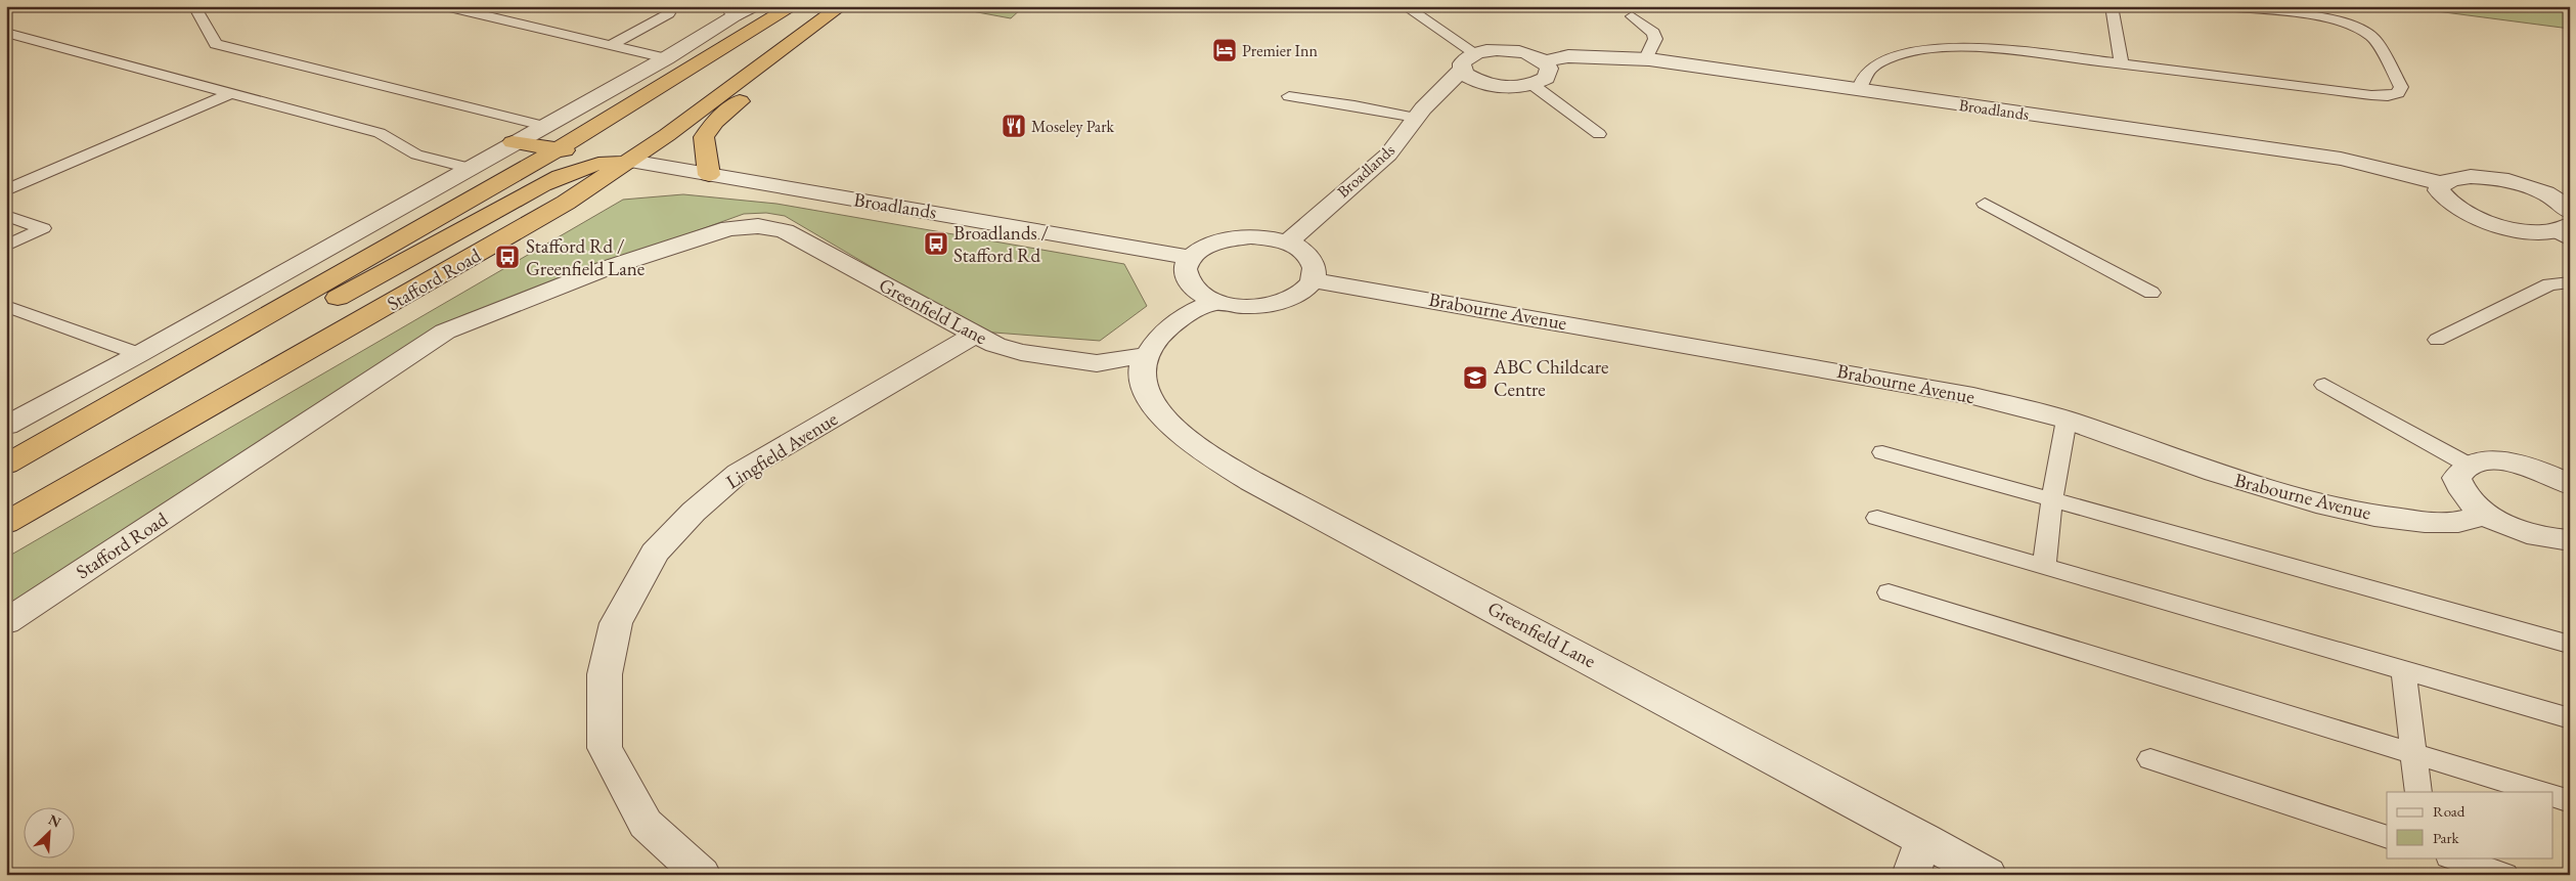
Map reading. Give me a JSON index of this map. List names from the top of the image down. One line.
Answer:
{"streets":{"highway":["Stafford Road"],"street":["Broadlands","Greenfield Lane","Brabourne Avenue","Lingfield Avenue"]},"crossings":[["Broadlands","Stafford Road"],["Stafford Road","Greenfield Lane"],["Greenfield Lane","Lingfield Avenue"]],"places":{"hotel":["Premier Inn"],"restaurant":["Moseley Park"],"bus stop":["Broadlands / Stafford Rd","Stafford Rd / Greenfield Lane"],"school or university":["ABC Childcare Centre"]},"legend":["Road","Park"],"north":"top right"}
